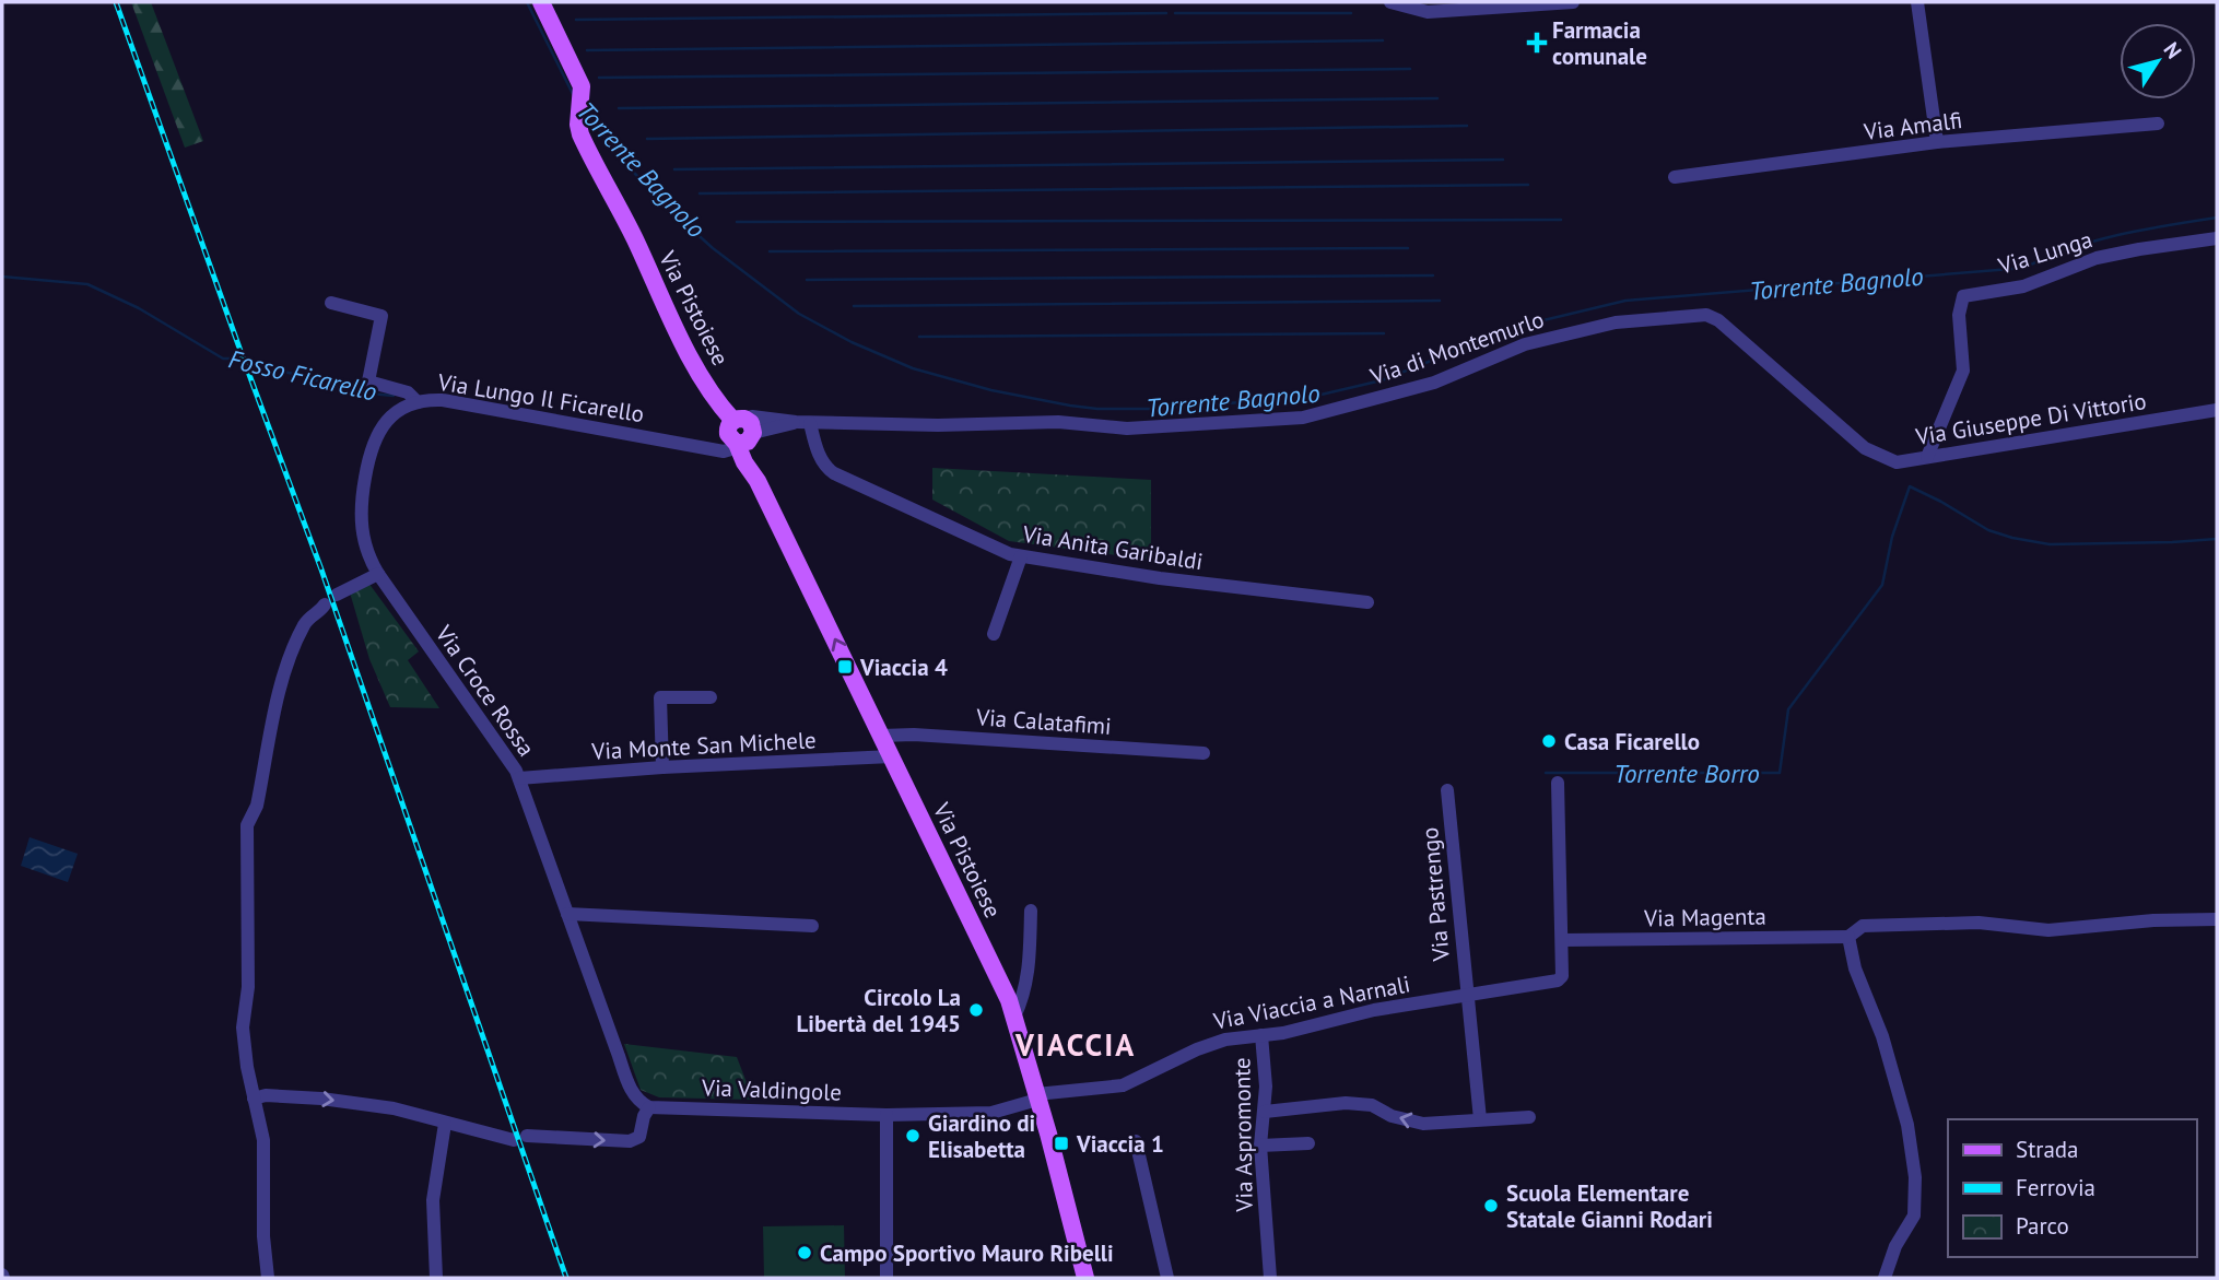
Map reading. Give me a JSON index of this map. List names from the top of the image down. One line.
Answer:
{"streets":{"main road":["Via Pistoiese"],"street":["Via Amalfi","Via Lunga","Via di Montemurlo","Via Lungo Il Ficarello","Via Giuseppe Di Vittorio","Via Anita Garibaldi","Via Croce Rossa","Via Calatafimi","Via Monte San Michele","Via Pastrengo","Via Magenta","Via Viaccia a Narnali","Via Valdingole","Via Aspromonte"]},"crossings":[["Via Lunga","Via Giuseppe Di Vittorio"],["Via Pistoiese","Via di Montemurlo"],["Via Pistoiese","Via Lungo Il Ficarello"],["Via Pistoiese","Via Calatafimi"],["Via Pistoiese","Via Monte San Michele"],["Via Pistoiese","Via Viaccia a Narnali"],["Via Pistoiese","Via Valdingole"],["Via di Montemurlo","Via Lungo Il Ficarello"],["Via di Montemurlo","Via Giuseppe Di Vittorio"],["Via di Montemurlo","Via Anita Garibaldi"],["Via Lungo Il Ficarello","Via Croce Rossa"],["Via Croce Rossa","Via Monte San Michele"],["Via Croce Rossa","Via Valdingole"],["Via Pastrengo","Via Viaccia a Narnali"],["Via Magenta","Via Viaccia a Narnali"],["Via Viaccia a Narnali","Via Valdingole"],["Via Viaccia a Narnali","Via Aspromonte"]],"districts":["VIACCIA"],"water":["Torrente Bagnolo","Fosso Ficarello","Torrente Borro"],"places":{"health":["Farmacia comunale"],"transit":["Viaccia 4","Viaccia 1"],"other":["Casa Ficarello","Circolo La Libertà del 1945","Giardino di Elisabetta","Scuola Elementare Statale Gianni Rodari","Campo Sportivo Mauro Ribelli"]},"legend":["Strada","Ferrovia","Parco"],"north":"top right"}
